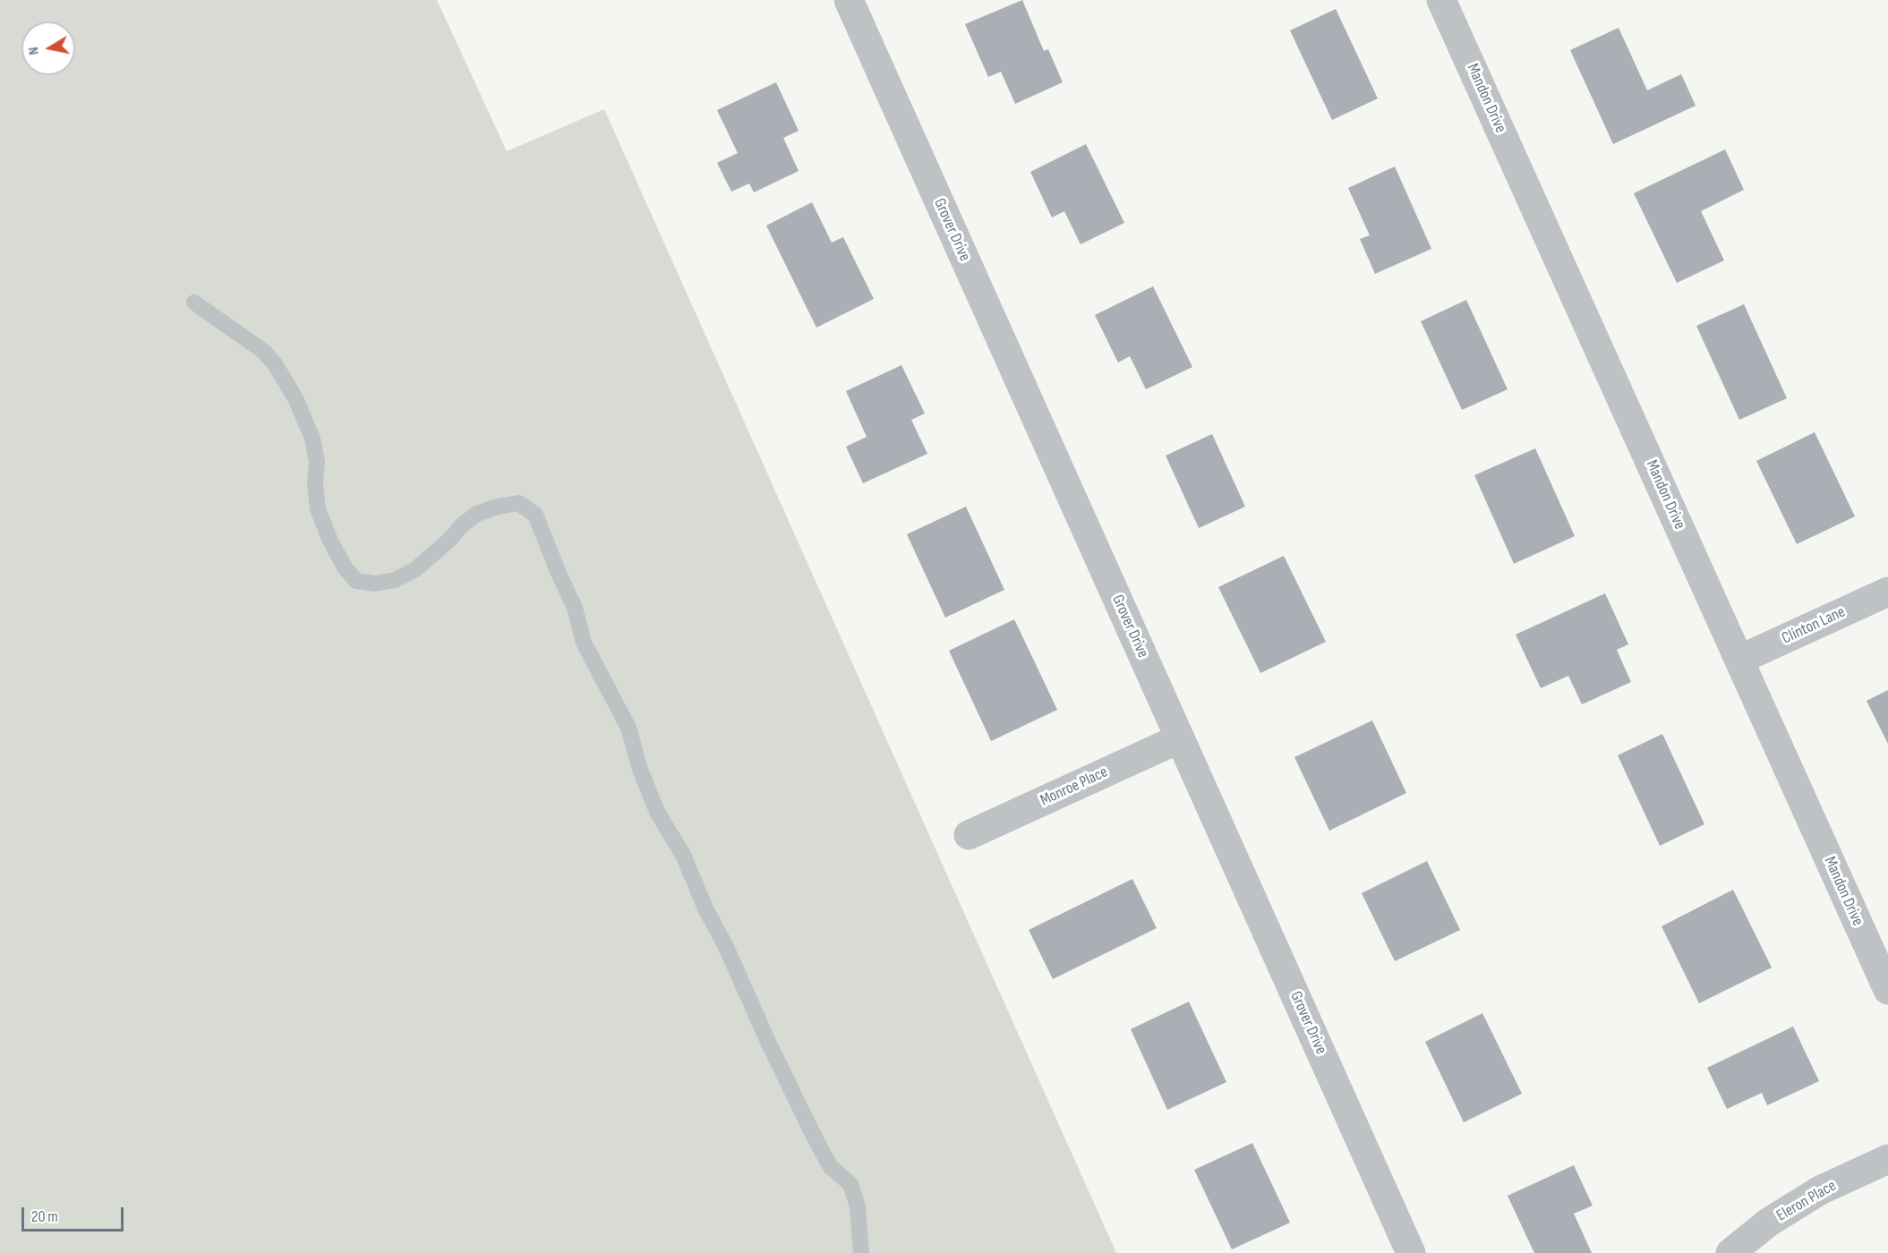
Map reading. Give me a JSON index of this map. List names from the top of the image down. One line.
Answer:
{"streets":{"street":["Mandon Drive","Grover Drive","Clinton Lane","Monroe Place","Eleron Place"]},"crossings":[["Mandon Drive","Clinton Lane"],["Grover Drive","Monroe Place"]],"scale_bar":"20 m","north":"left"}
